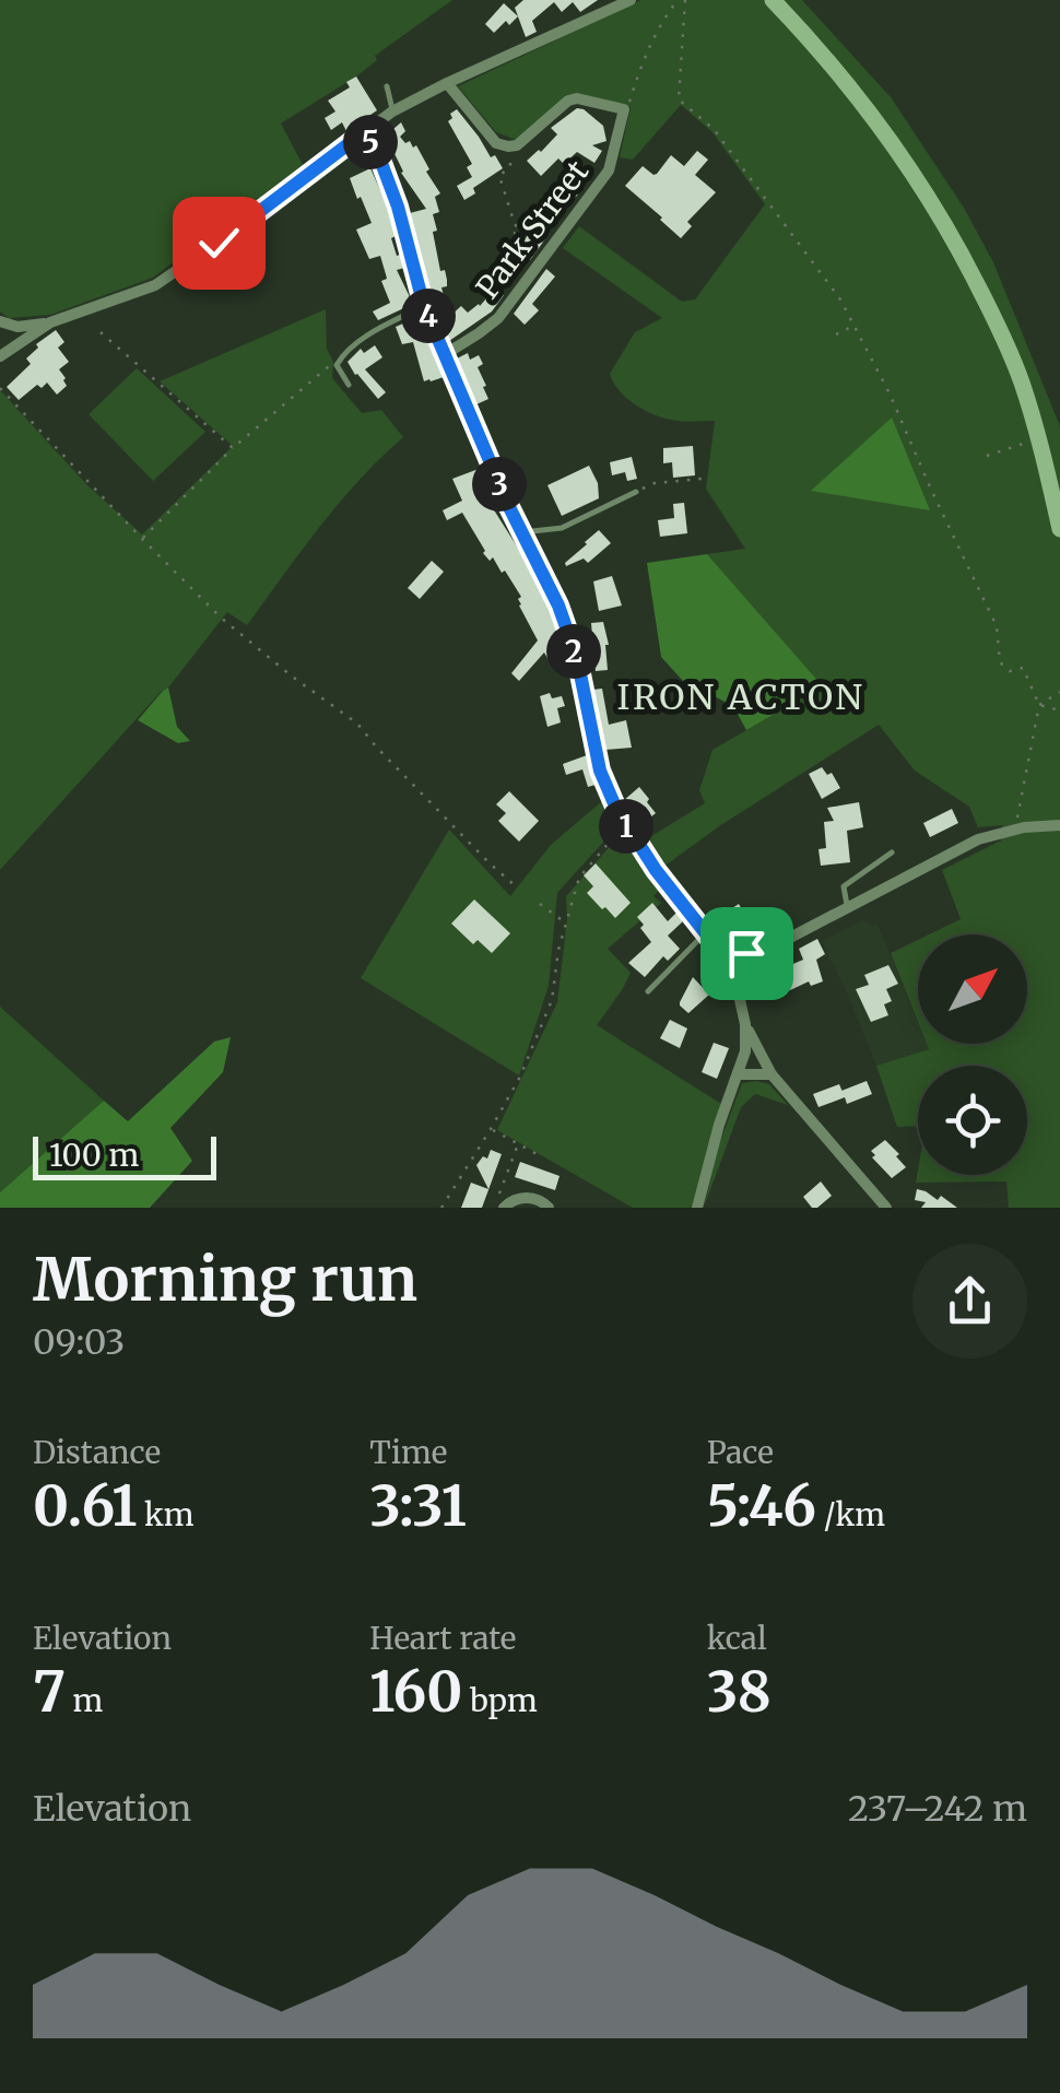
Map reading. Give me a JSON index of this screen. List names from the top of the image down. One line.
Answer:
{"streets":{"street":["Park Street"]},"districts":["IRON ACTON"],"scale_bar":"100 m","north":"top right","page":{"pins":["5","4","3","2","1"],"scale":"100 m","heading":["Morning run","09:03"],"stats":[["Distance","0.61 km"],["Time","3:31"],["Pace","5:46 /km"],["Elevation","7 m"],["Heart rate","160 bpm"],["kcal","38"]],"chart":["Elevation","237–242 m"]}}
